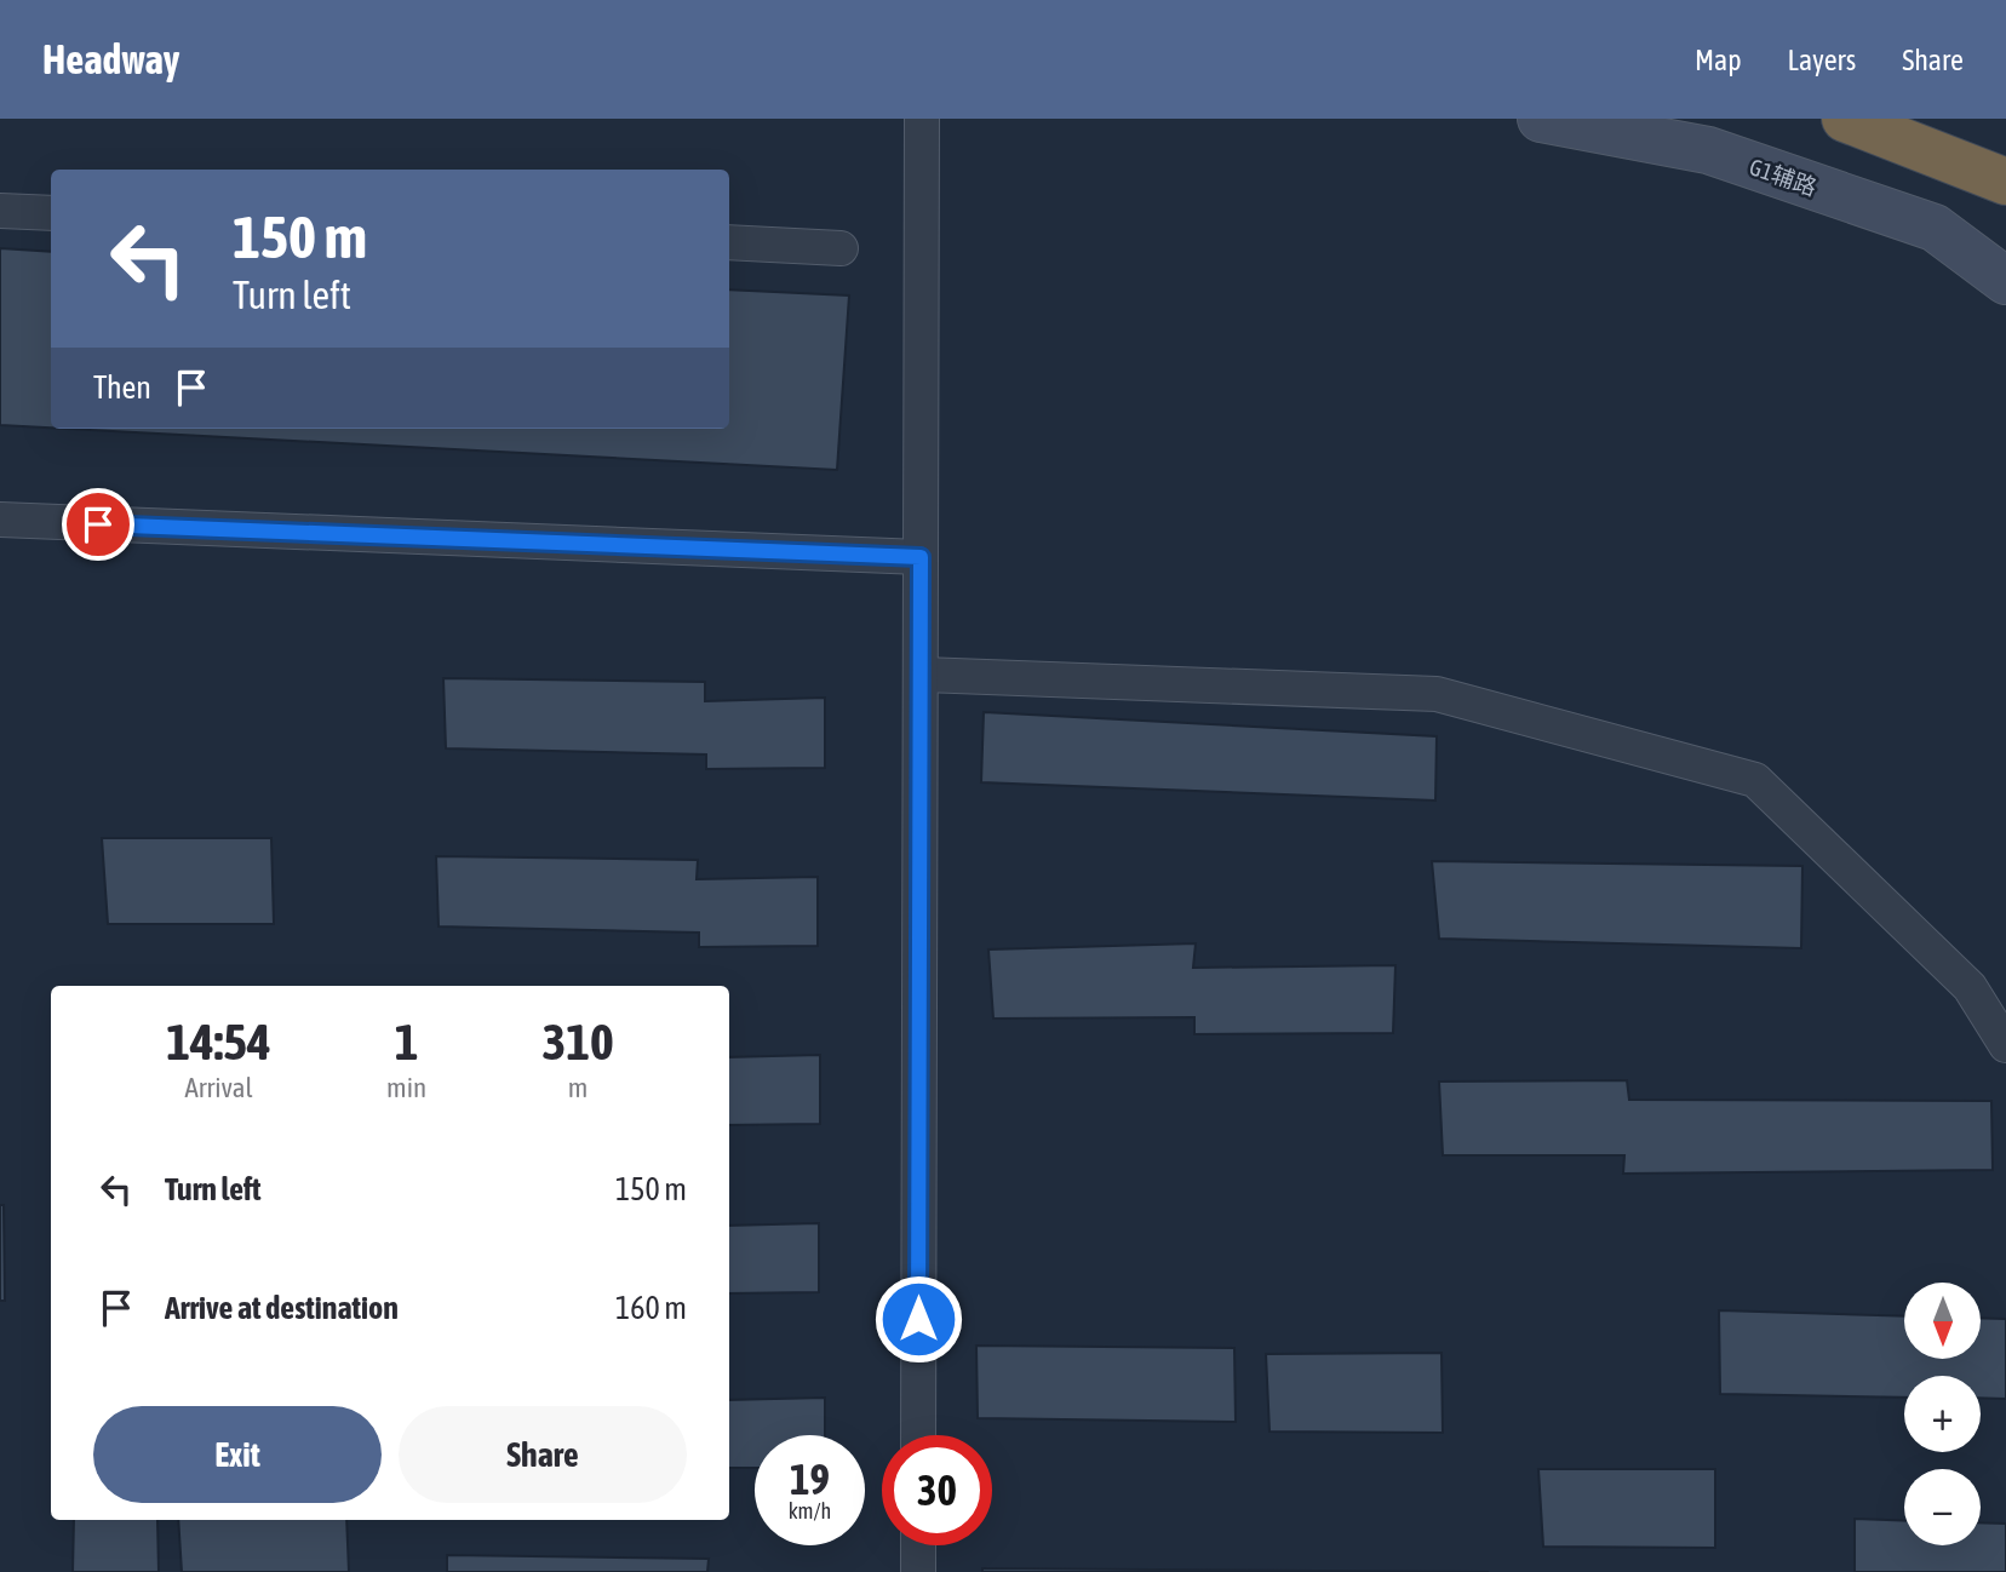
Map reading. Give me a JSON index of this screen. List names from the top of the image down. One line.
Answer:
{"streets":{"street":["G1辅路"]},"north":"bottom","page":{"header":"Headway","nav":["Map","Layers","Share"],"turn":["150 m","Turn left"],"then":"Then","eta":["14:54","Arrival","1","min","310","m"],"list":[{"name":"Turn left","value":"150 m"},{"name":"Arrive at destination","value":"160 m"}],"map_buttons":["+","−"],"buttons":["Exit","Share"],"speed":"19 km/h","limit":"30"}}
